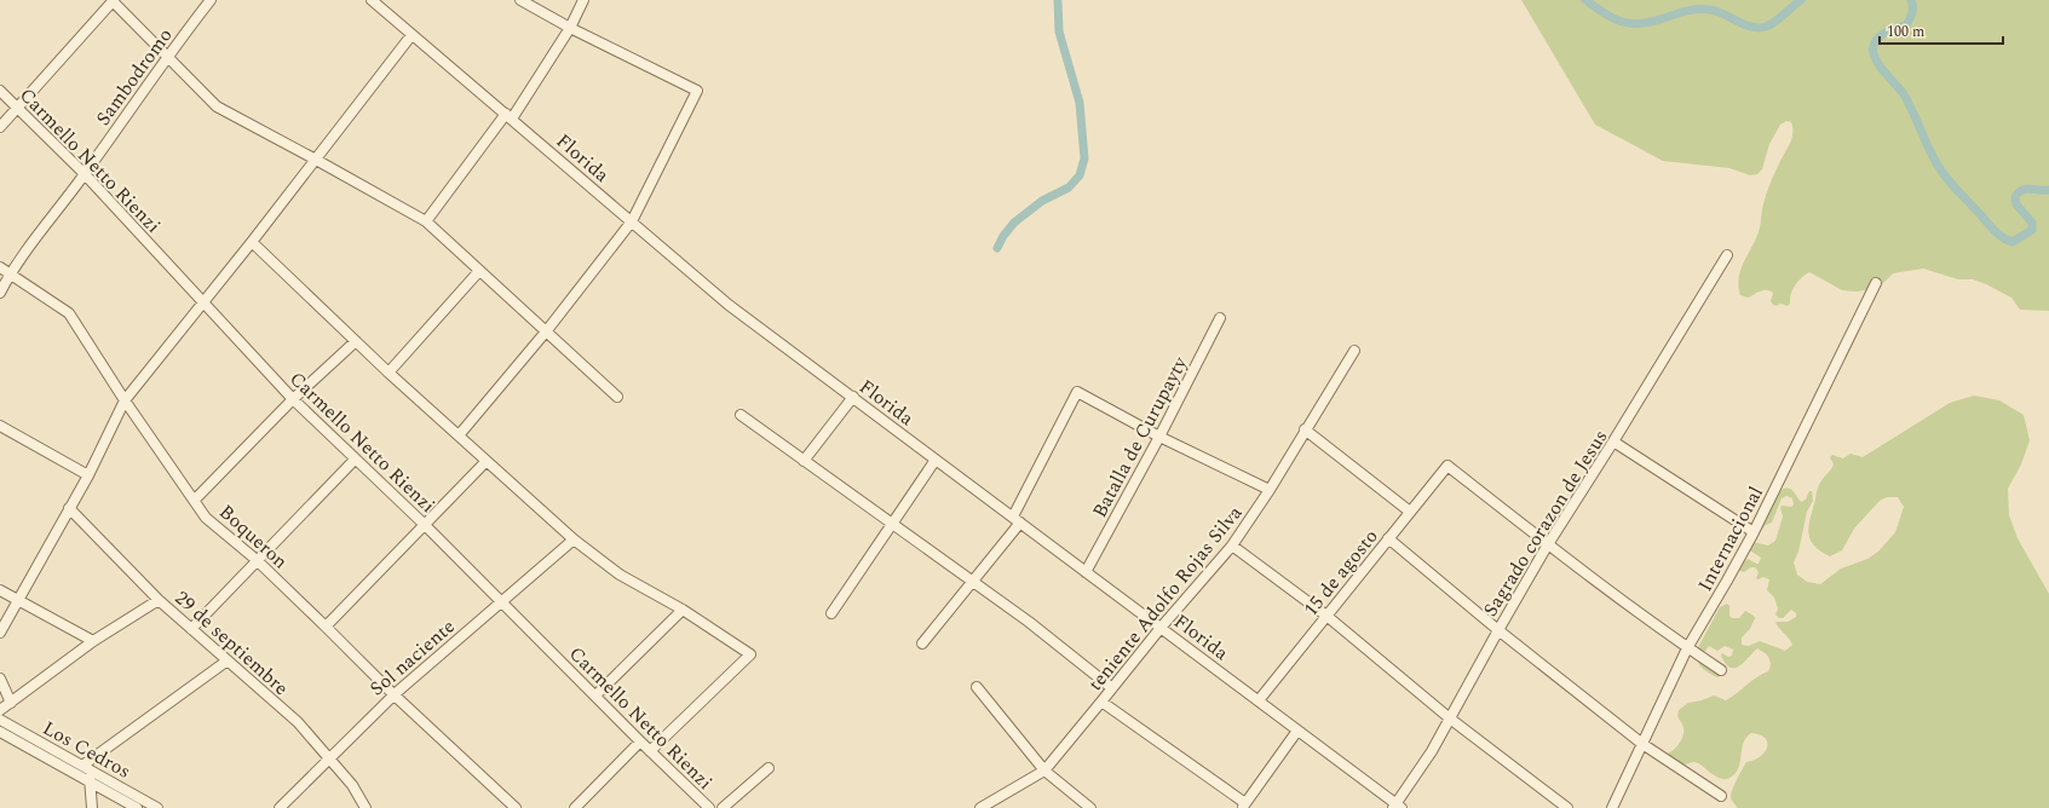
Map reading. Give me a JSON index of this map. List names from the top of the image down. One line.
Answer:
{"streets":{"street":["Sambodromo","Florida","Carmello Netto Rienzi","Batalla de Curupayty","Sagrado corazon de Jesus","Boqueron","Internacional","15 de agosto","teniente Adolfo Rojas Silva","29 de septiembre","Sol naciente","Los Cedros"]},"crossings":[["Sambodromo","Carmello Netto Rienzi"],["Sambodromo","Boqueron"],["Florida","Batalla de Curupayty"],["Florida","Sagrado corazon de Jesus"],["Florida","15 de agosto"],["Florida","teniente Adolfo Rojas Silva"],["Carmello Netto Rienzi","Sol naciente"],["Sagrado corazon de Jesus","15 de agosto"],["Boqueron","Sol naciente"],["29 de septiembre","Sol naciente"]],"scale_bar":"100 m"}
